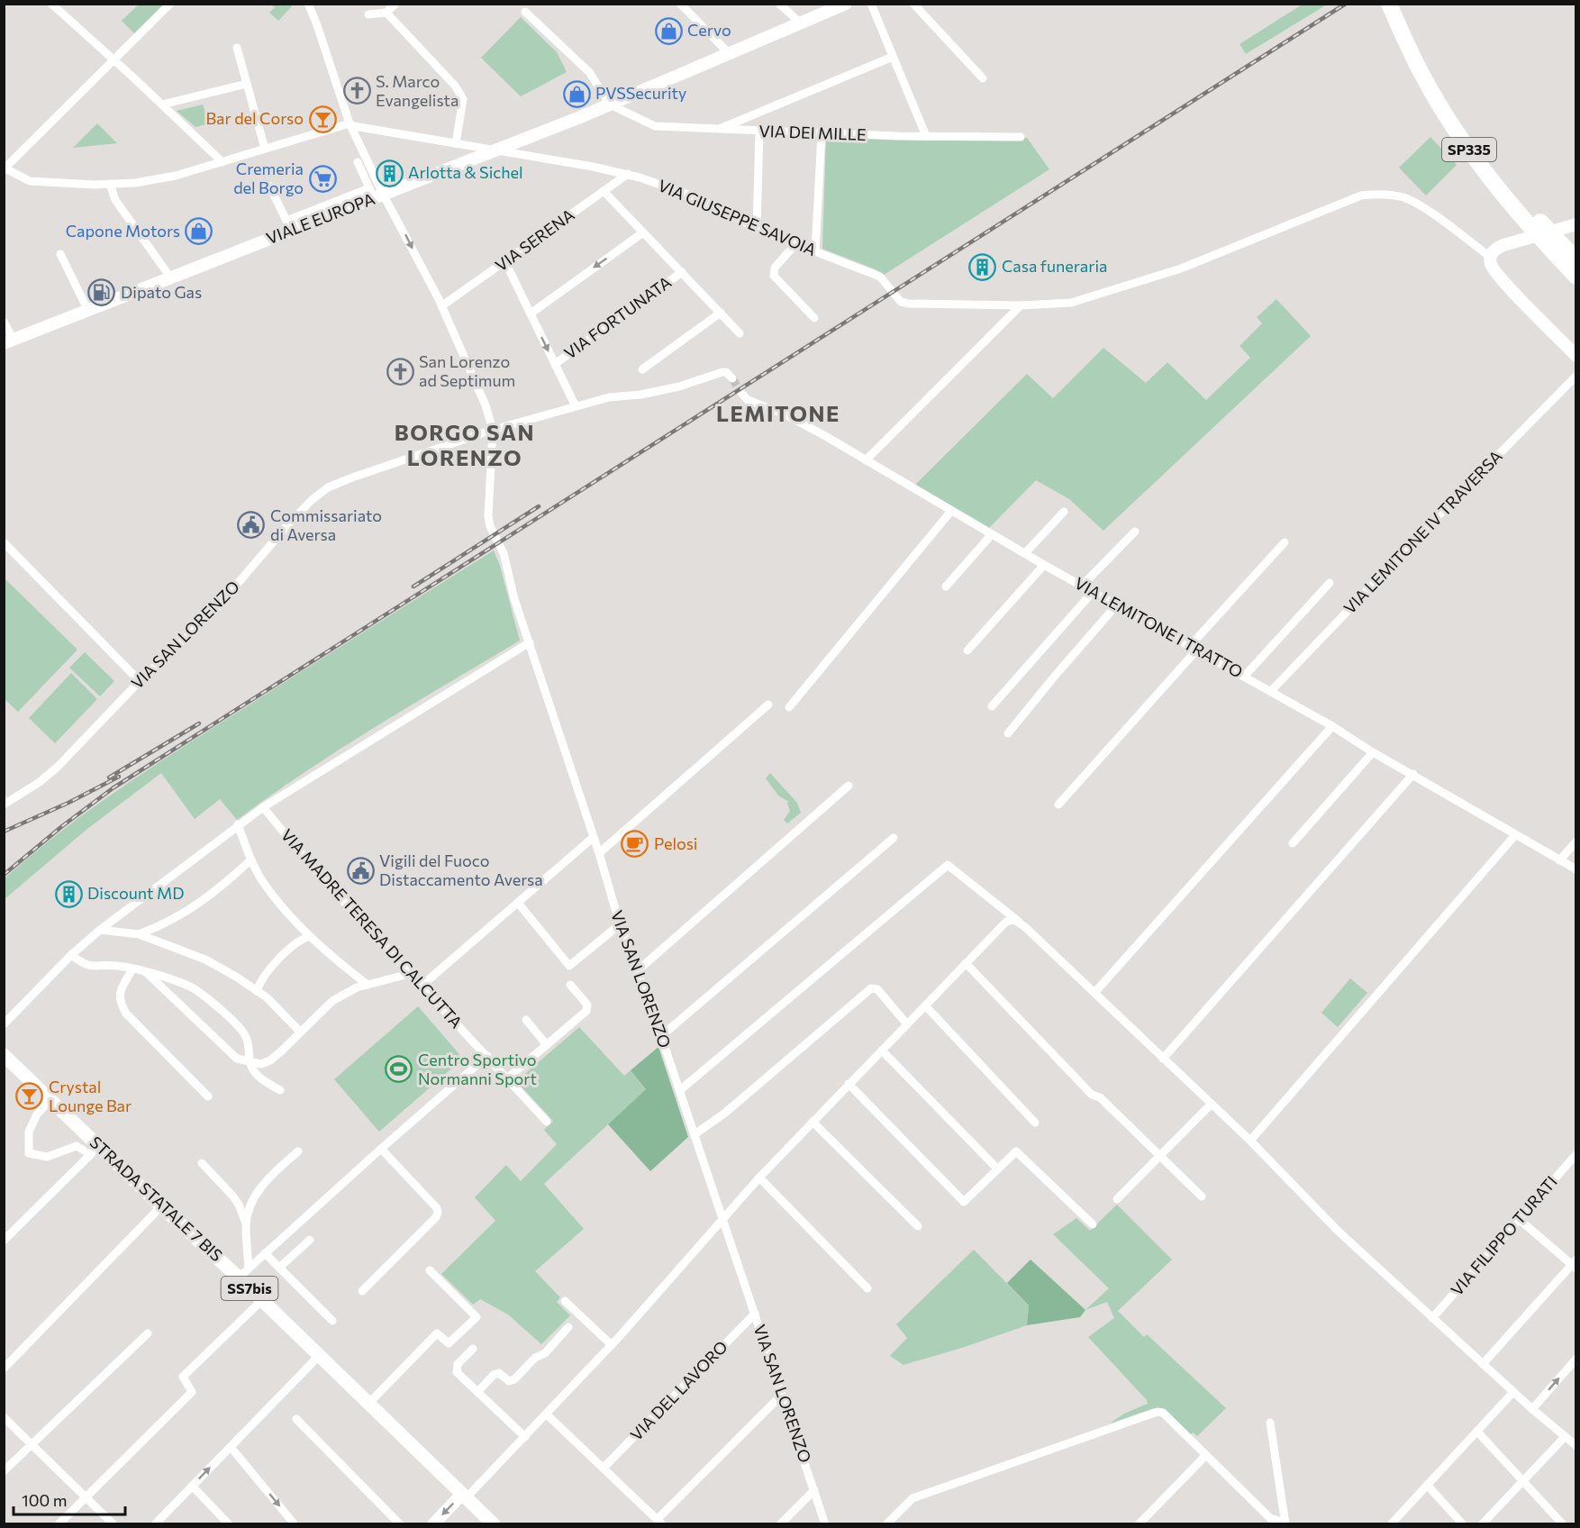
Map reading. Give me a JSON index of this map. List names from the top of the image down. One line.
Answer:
{"streets":{"highway":["SP335"],"main road":["VIALE EUROPA","STRADA STATALE 7 BIS","SS7bis"],"street":["VIA DEI MILLE","VIA GIUSEPPE SAVOIA","VIA SERENA","VIA FORTUNATA","VIA LEMITONE IV TRAVERSA","VIA LEMITONE I TRATTO","VIA SAN LORENZO","VIA MADRE TERESA DI CALCUTTA","VIA FILIPPO TURATI","VIA DEL LAVORO"]},"crossings":[["VIA DEI MILLE","VIALE EUROPA"],["VIA GIUSEPPE SAVOIA","VIALE EUROPA"],["VIA GIUSEPPE SAVOIA","VIA SERENA"],["VIA GIUSEPPE SAVOIA","VIA SAN LORENZO"],["VIALE EUROPA","VIA SAN LORENZO"],["VIA SERENA","VIA SAN LORENZO"],["VIA LEMITONE IV TRAVERSA","VIA LEMITONE I TRATTO"],["VIA SAN LORENZO","VIA DEL LAVORO"]],"districts":["LEMITONE","BORGO SAN LORENZO"],"places":{"shop":["Cervo","PVSSecurity","Capone Motors"],"church":["S. Marco Evangelista","San Lorenzo ad Septimum"],"bar":["Bar del Corso","Crystal Lounge Bar"],"building":["Arlotta & Sichel","Casa funeraria","Discount MD"],"supermarket":["Cremeria del Borgo"],"fuel station":["Dipato Gas"],"public building":["Commissariato di Aversa","Vigili del Fuoco Distaccamento Aversa"],"cafe":["Pelosi"],"sports":["Centro Sportivo Normanni Sport"]},"scale_bar":"100 m"}
